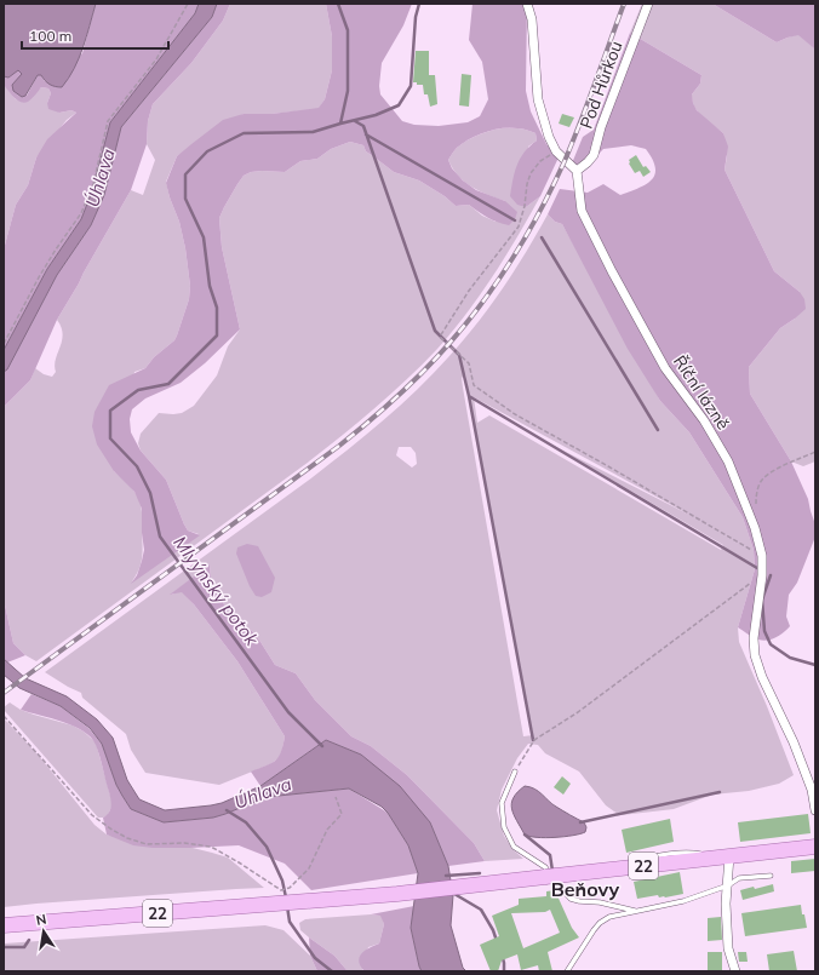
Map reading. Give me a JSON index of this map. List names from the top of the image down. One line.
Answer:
{"streets":{"main road":["22"],"street":["Pod Hůrkou","Říční lázně"]},"crossings":[["Pod Hůrkou","Říční lázně"]],"districts":["Beňovy"],"water":["Úhlava","Mlyýnský potok"],"scale_bar":"100 m","north":"top"}
